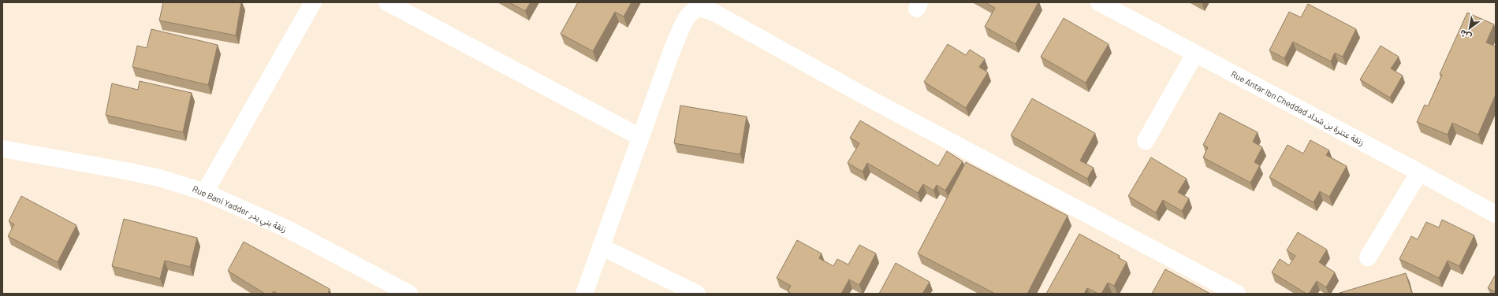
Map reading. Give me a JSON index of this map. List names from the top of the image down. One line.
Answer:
{"streets":{"street":["Rue Antar Ibn Cheddad زنقة عنترة بن شداد","Rue Bani Yadder زنقة بني يدر"]},"north":"bottom left"}
